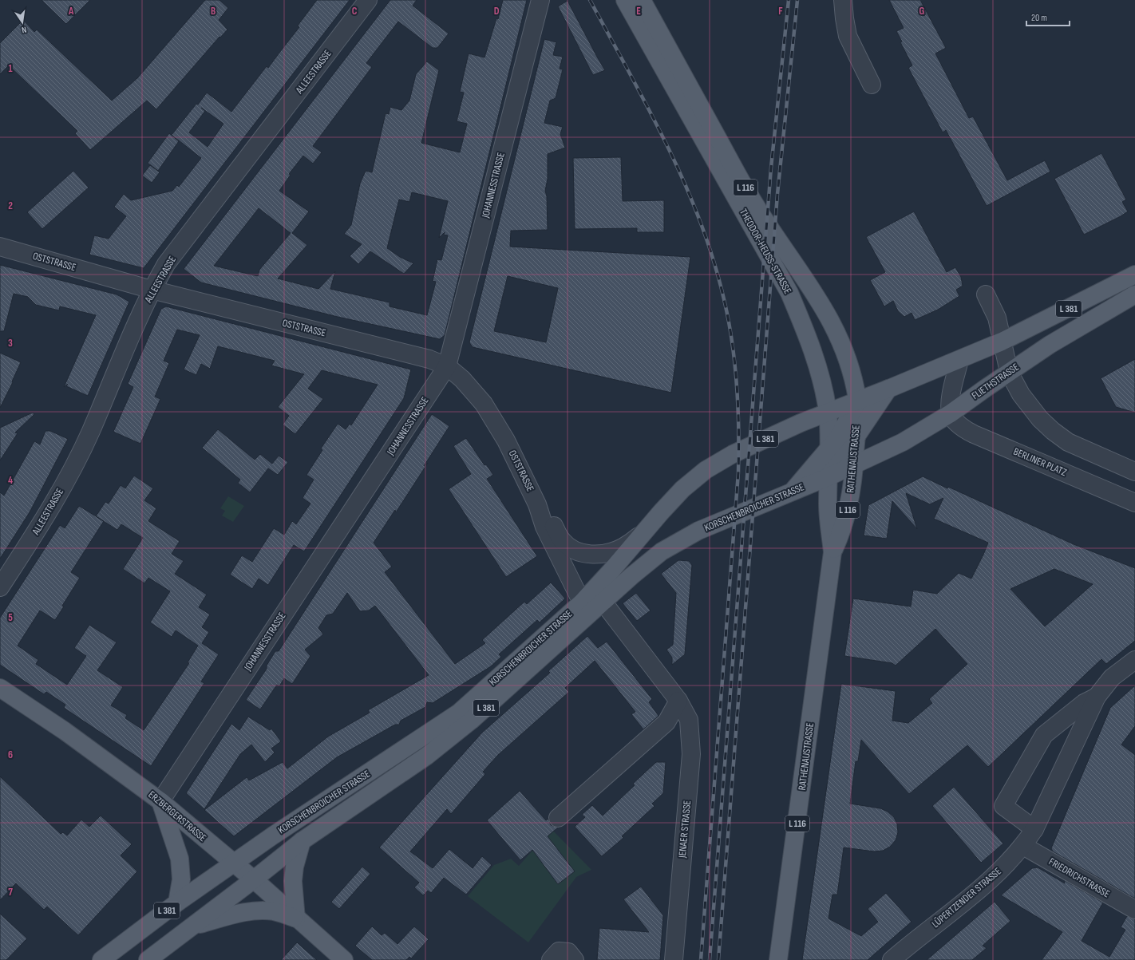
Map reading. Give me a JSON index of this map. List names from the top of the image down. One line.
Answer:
{"streets":{"main road":["L 116","THEODOR-HEUSS-STRASSE","L 381","FLIETHSTRASSE","RATHENAUSTRASSE","KORSCHENBROICHER STRASSE","ERZBERGERSTRASSE"],"street":["ALLEESTRASSE","JOHANNESSTRASSE","OSTSTRASSE","BERLINER PLATZ","JENAER STRASSE","FRIEDRICHSTRASSE","LÜPERTZENDER STRASSE"]},"crossings":[["ALLEESTRASSE","OSTSTRASSE"],["JOHANNESSTRASSE","OSTSTRASSE"],["JOHANNESSTRASSE","ERZBERGERSTRASSE"],["THEODOR-HEUSS-STRASSE","L 381"],["THEODOR-HEUSS-STRASSE","RATHENAUSTRASSE"],["THEODOR-HEUSS-STRASSE","KORSCHENBROICHER STRASSE"],["OSTSTRASSE","KORSCHENBROICHER STRASSE"],["L 381","RATHENAUSTRASSE"],["L 381","KORSCHENBROICHER STRASSE"],["FLIETHSTRASSE","RATHENAUSTRASSE"],["FLIETHSTRASSE","BERLINER PLATZ"],["FLIETHSTRASSE","KORSCHENBROICHER STRASSE"],["RATHENAUSTRASSE","KORSCHENBROICHER STRASSE"],["KORSCHENBROICHER STRASSE","ERZBERGERSTRASSE"],["KORSCHENBROICHER STRASSE","JENAER STRASSE"],["FRIEDRICHSTRASSE","LÜPERTZENDER STRASSE"]],"scale_bar":"20 m","north":"bottom","grid":{"columns":["A","B","C","D","E","F","G"],"rows":["1","2","3","4","5","6","7"]}}
